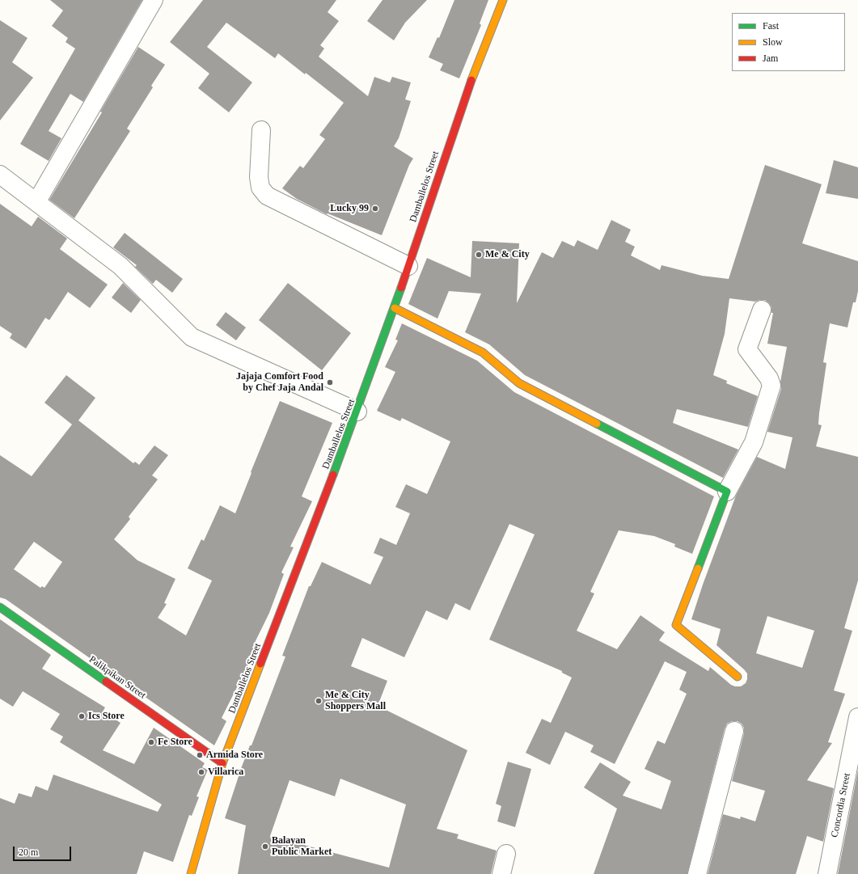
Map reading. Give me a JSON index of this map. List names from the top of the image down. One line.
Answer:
{"streets":{"street":["Damballelos Street","Palikpikan Street","Concordia Street"]},"crossings":[["Damballelos Street","Palikpikan Street"]],"places":["Lucky 99","Me & City","Jajaja Comfort Food by Chef Jaja Andal","Me & City Shoppers Mall","Ics Store","Fe Store","Armida Store","Villarica","Balayan Public Market"],"legend":["Fast","Slow","Jam"],"scale_bar":"20 m"}
